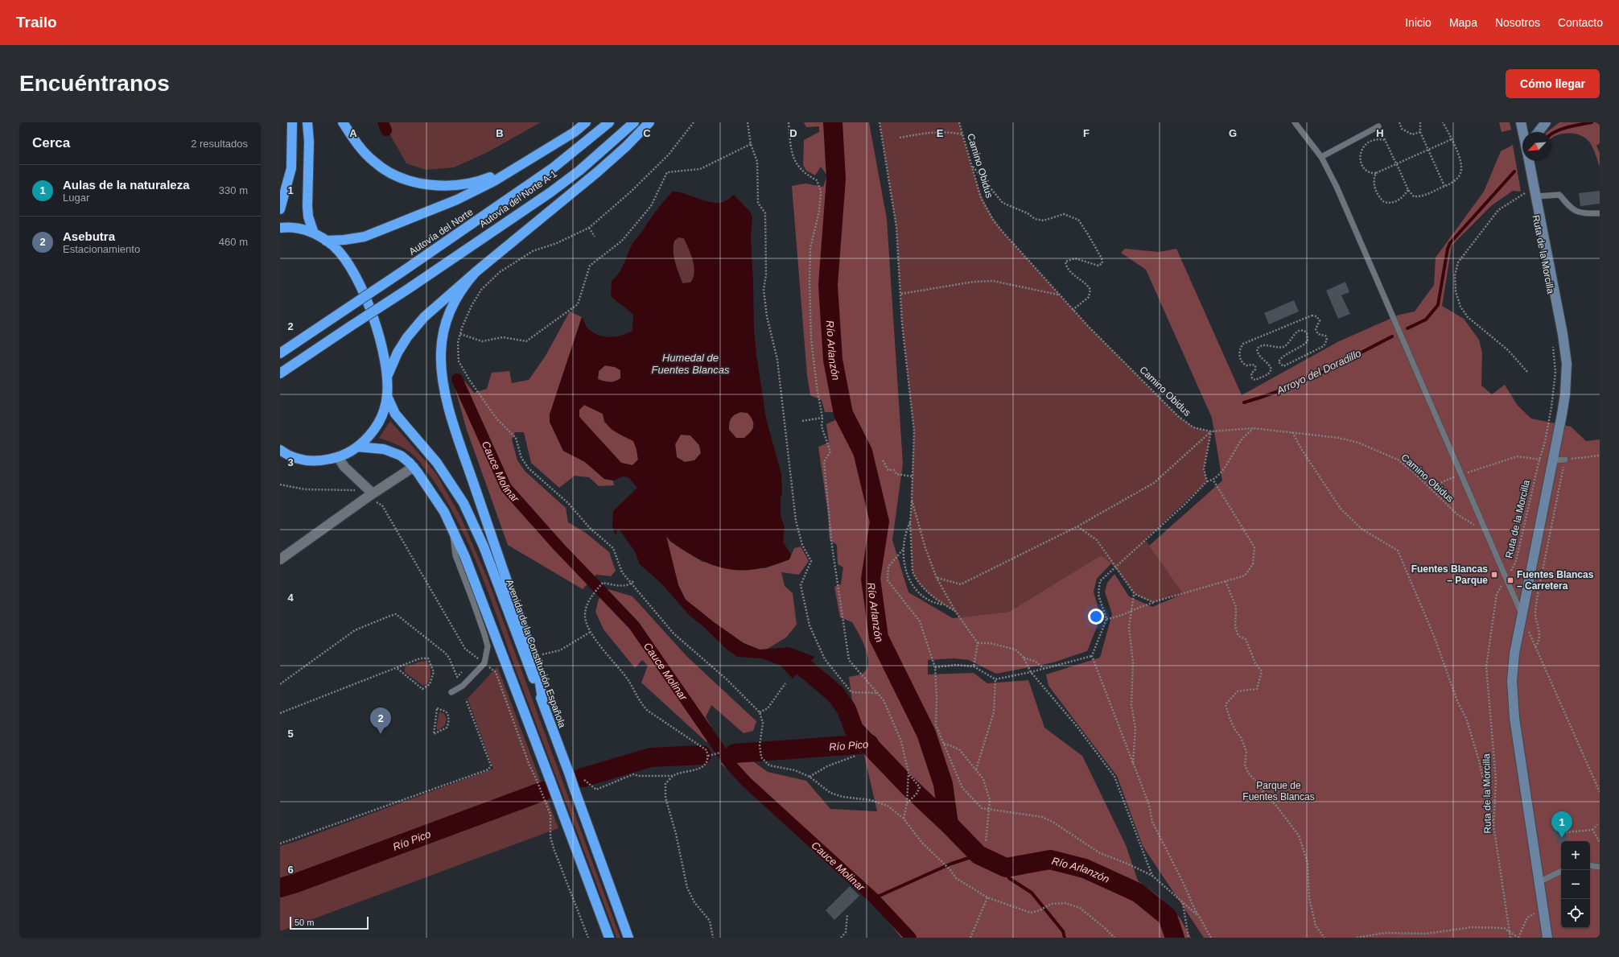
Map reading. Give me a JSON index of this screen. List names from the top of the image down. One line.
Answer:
{"streets":{"highway":["Autovía del Norte A-1","Autovía del Norte","Avenida de la Constitución Española"],"path":["Camino Obidus","Ruta de la Morcilla"]},"water":["Río Arlanzón","Humedal de Fuentes Blancas","Arroyo del Doradillo","Cauce Molinar","Río Pico"],"parks":["Parque de Fuentes Blancas"],"places":{"transit":["Fuentes Blancas – Parque","Fuentes Blancas – Carretera"]},"scale_bar":"50 m","north":"bottom left","page":{"header":"Trailo","nav":["Inicio","Mapa","Nosotros","Contacto"],"buttons":"Cómo llegar","title":"Encuéntranos","heading":["Cerca","2 resultados"],"list":[{"mark":"1","name":"Aulas de la naturaleza","note":"Lugar","value":"330 m"},{"mark":"2","name":"Asebutra","note":"Estacionamiento","value":"460 m"}],"pins":["2","1"],"map_buttons":["+","−"],"scale":"50 m"},"grid":{"columns":["A","B","C","D","E","F","G","H"],"rows":["1","2","3","4","5","6"]}}
